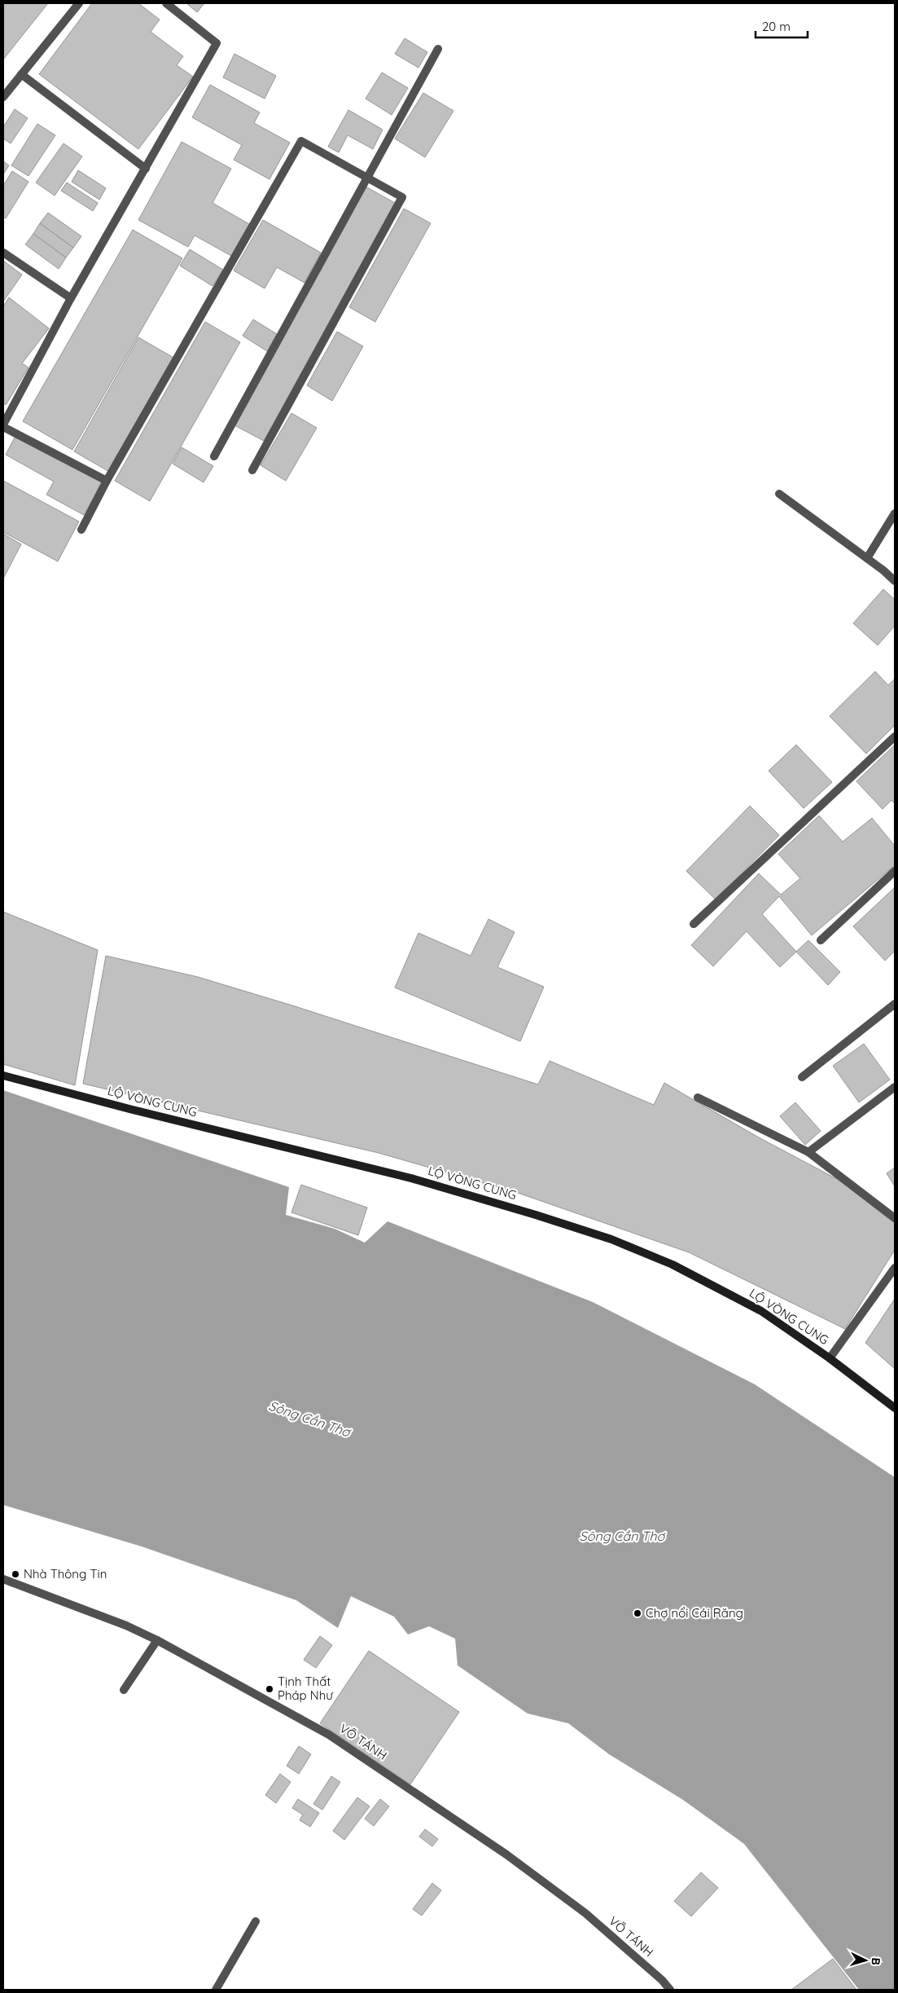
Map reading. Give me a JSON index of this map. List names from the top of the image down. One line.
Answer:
{"streets":{"main road":["LỘ VÒNG CUNG"],"street":["VÕ TÁNH"]},"water":["Sông Cần Thơ"],"places":["Nhà Thông Tin","Chợ nổi Cái Răng","Tịnh Thất Pháp Như"],"scale_bar":"20 m","north":"right"}
